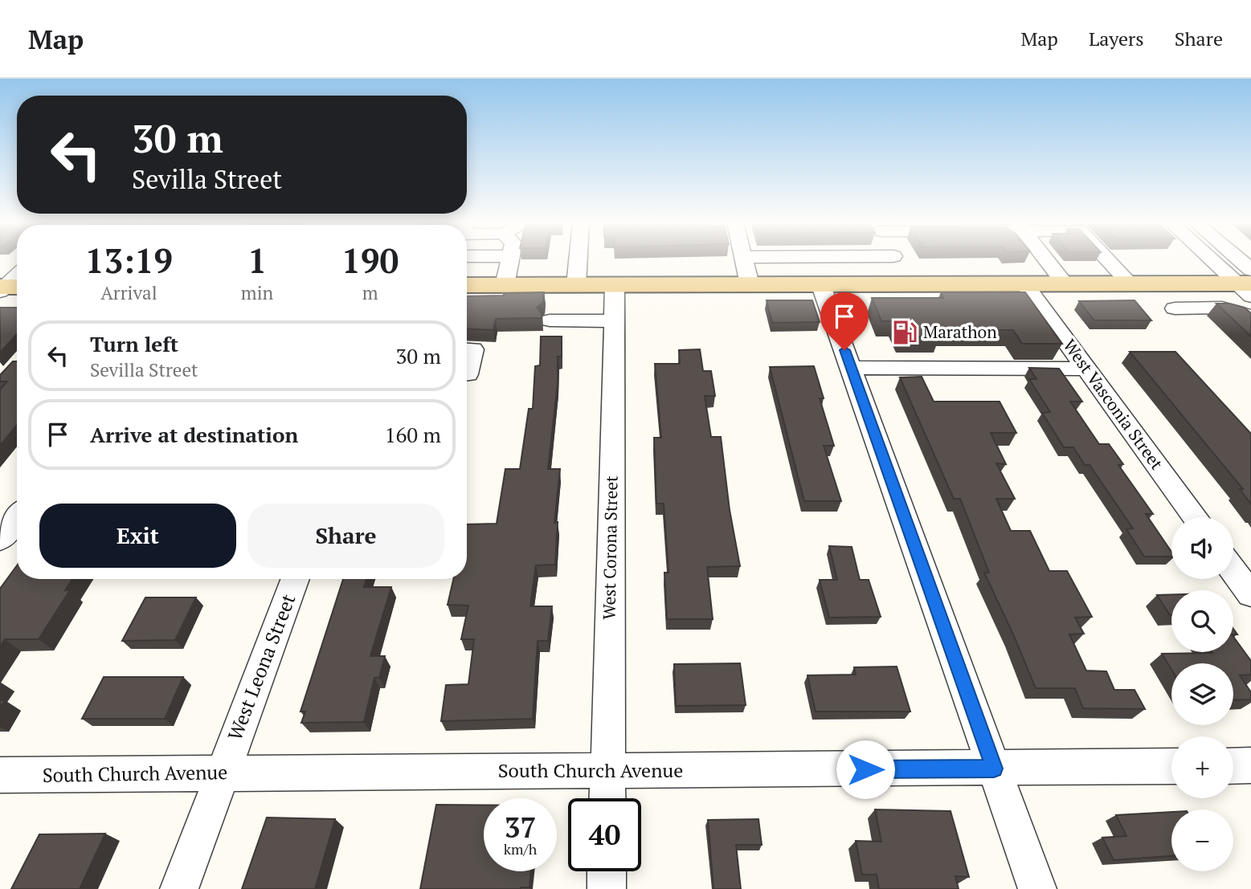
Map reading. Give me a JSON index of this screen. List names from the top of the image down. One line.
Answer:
{"streets":{"street":["West Vasconia Street","West Corona Street","West Leona Street","South Church Avenue"]},"crossings":[["West Corona Street","South Church Avenue"],["West Leona Street","South Church Avenue"]],"places":{"fuel station":["Marathon"]},"page":{"header":"Map","nav":["Map","Layers","Share"],"turn":["30 m","Sevilla Street"],"eta":["13:19","Arrival","1","min","190","m"],"list":[{"name":"Turn left","note":"Sevilla Street","value":"30 m"},{"name":"Arrive at destination","value":"160 m"}],"buttons":["Exit","Share"],"map_buttons":["+","−"],"speed":"37 km/h","limit":"40"}}
